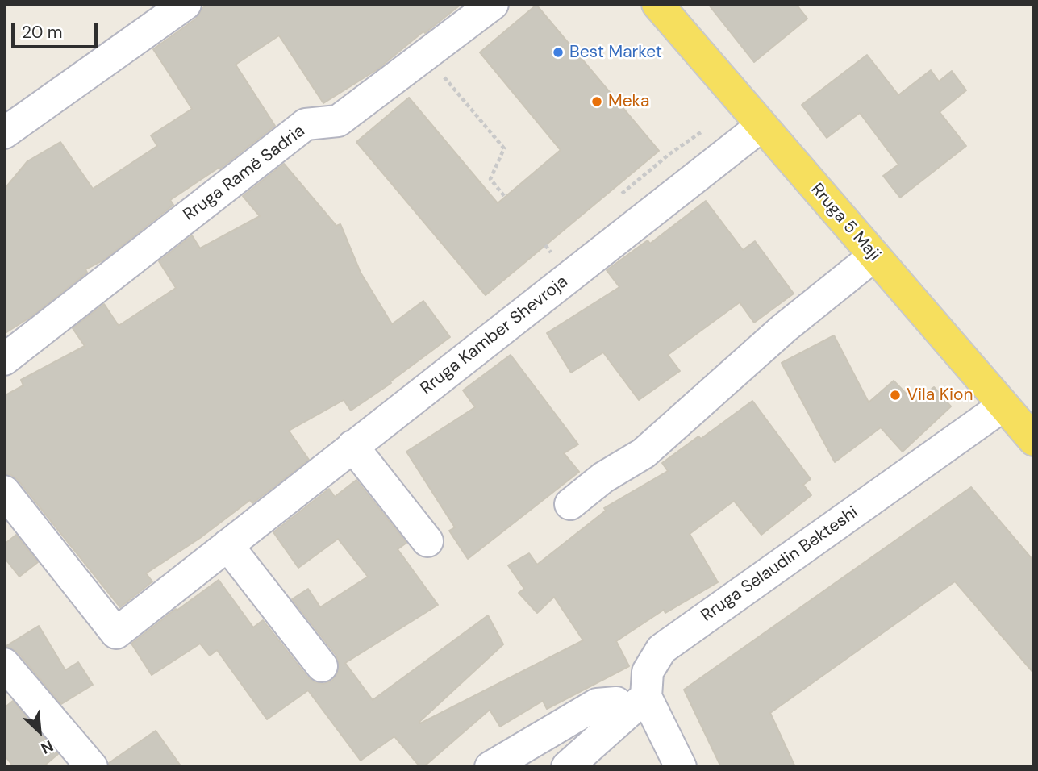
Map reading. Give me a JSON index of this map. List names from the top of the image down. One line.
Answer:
{"streets":{"main road":["Rruga 5 Maji"],"street":["Rruga Ramë Sadria","Rruga Kamber Shevroja","Rruga Selaudin Bekteshi"]},"crossings":[["Rruga 5 Maji","Rruga Kamber Shevroja"],["Rruga 5 Maji","Rruga Selaudin Bekteshi"]],"places":["Best Market","Meka","Vila Kion"],"scale_bar":"20 m","north":"bottom right"}
